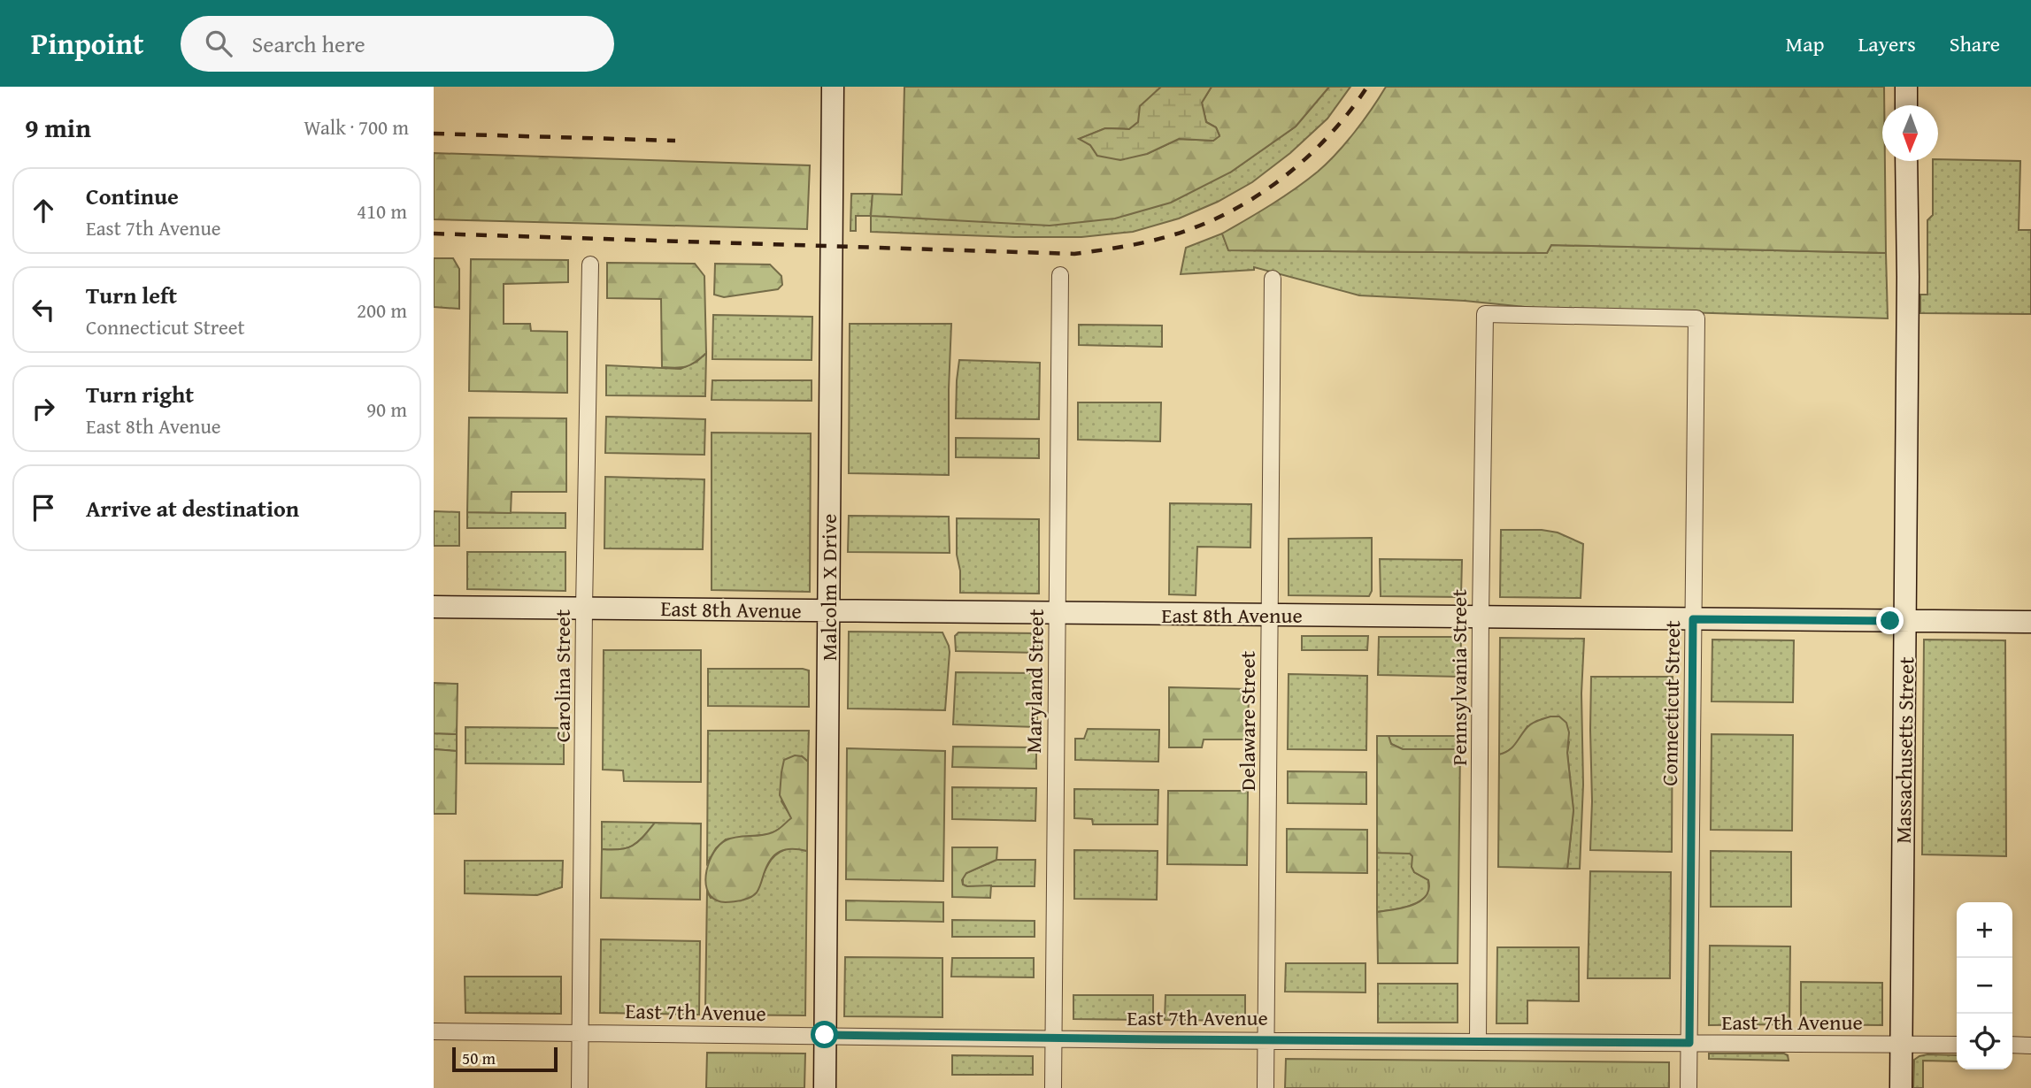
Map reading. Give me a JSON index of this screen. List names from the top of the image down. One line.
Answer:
{"streets":{"street":["Malcolm X Drive","East 8th Avenue","Carolina Street","Pennsylvania Street","Maryland Street","Connecticut Street","Delaware Street","Massachusetts Street","East 7th Avenue"]},"crossings":[["Malcolm X Drive","East 8th Avenue"],["Malcolm X Drive","East 7th Avenue"],["East 8th Avenue","Carolina Street"],["East 8th Avenue","Pennsylvania Street"],["East 8th Avenue","Maryland Street"],["East 8th Avenue","Connecticut Street"],["East 8th Avenue","Delaware Street"],["East 8th Avenue","Massachusetts Street"],["Carolina Street","East 7th Avenue"],["Pennsylvania Street","Connecticut Street"],["Pennsylvania Street","East 7th Avenue"],["Maryland Street","East 7th Avenue"],["Connecticut Street","East 7th Avenue"],["Delaware Street","East 7th Avenue"],["Massachusetts Street","East 7th Avenue"]],"scale_bar":"50 m","north":"bottom","page":{"header":"Pinpoint","search":"Search here","nav":["Map","Layers","Share"],"heading":["9 min","Walk · 700 m"],"list":[["Continue","East 7th Avenue","410 m"],["Turn left","Connecticut Street","200 m"],["Turn right","East 8th Avenue","90 m"],"Arrive at destination"],"map_buttons":["+","−"],"scale":"50 m"}}
